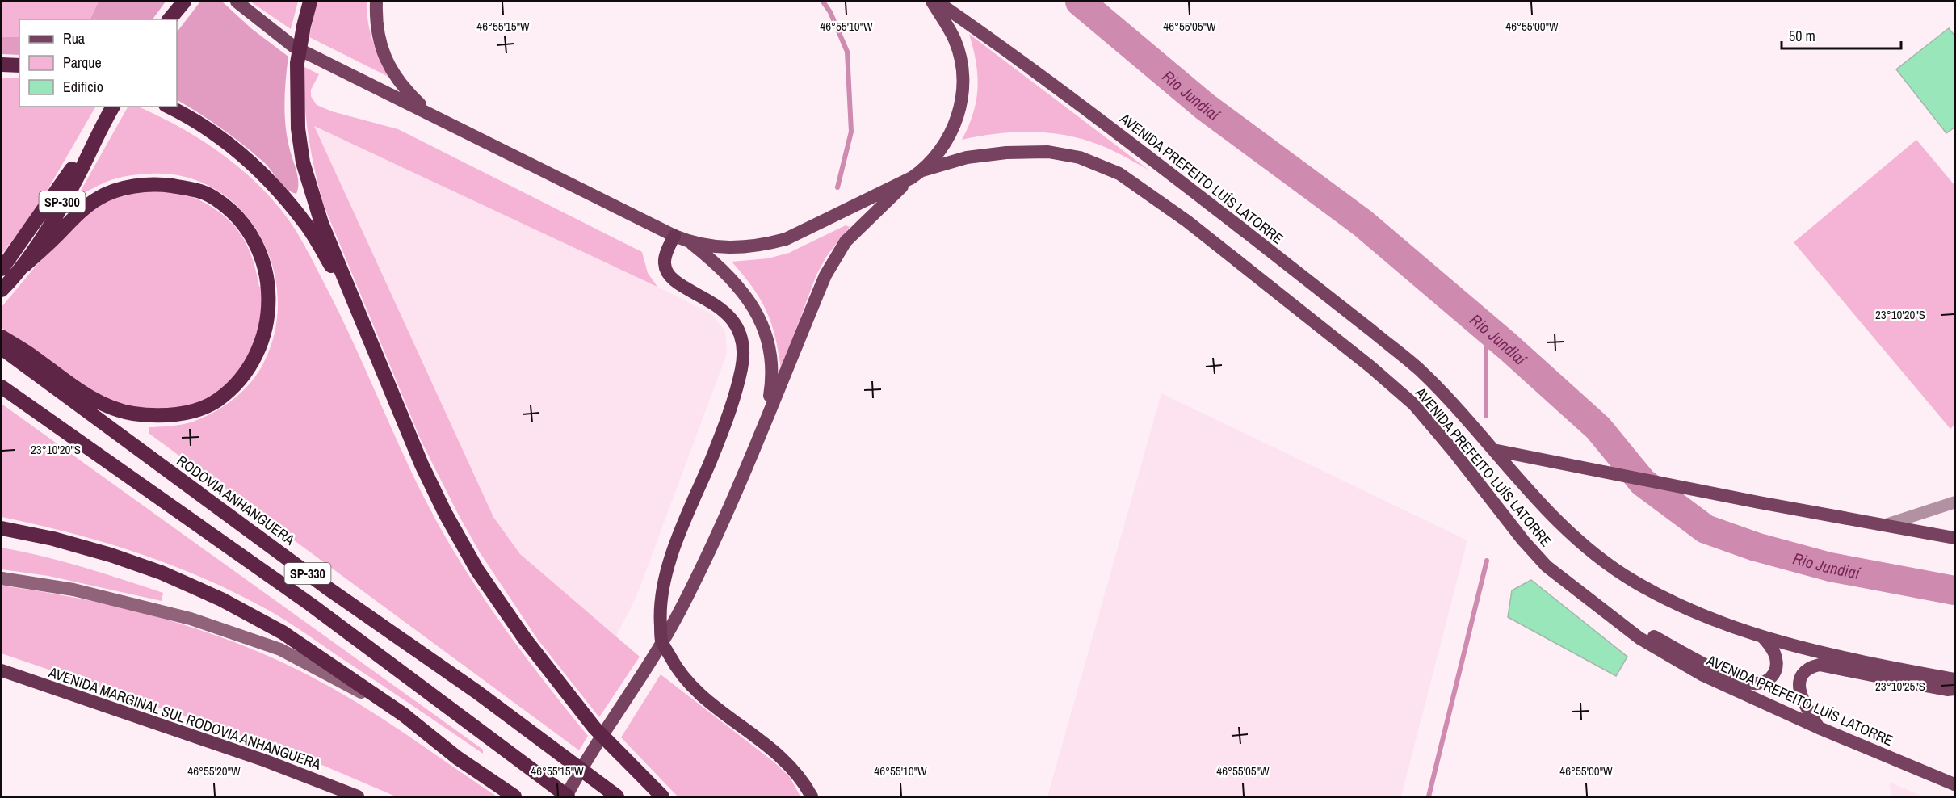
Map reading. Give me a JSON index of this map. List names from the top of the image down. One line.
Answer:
{"streets":{"highway":["SP-300","RODOVIA ANHANGUERA","SP-330","AVENIDA MARGINAL SUL RODOVIA ANHANGUERA"],"main road":["AVENIDA PREFEITO LUÍS LATORRE"]},"water":["Rio Jundiaí"],"legend":["Rua","Parque","Edifício"],"scale_bar":"50 m","coordinates":["46°55'15\"W","46°55'10\"W","46°55'05\"W","46°55'00\"W","23°10'20\"S","23°10'25\"S","46°55'20\"W"]}
